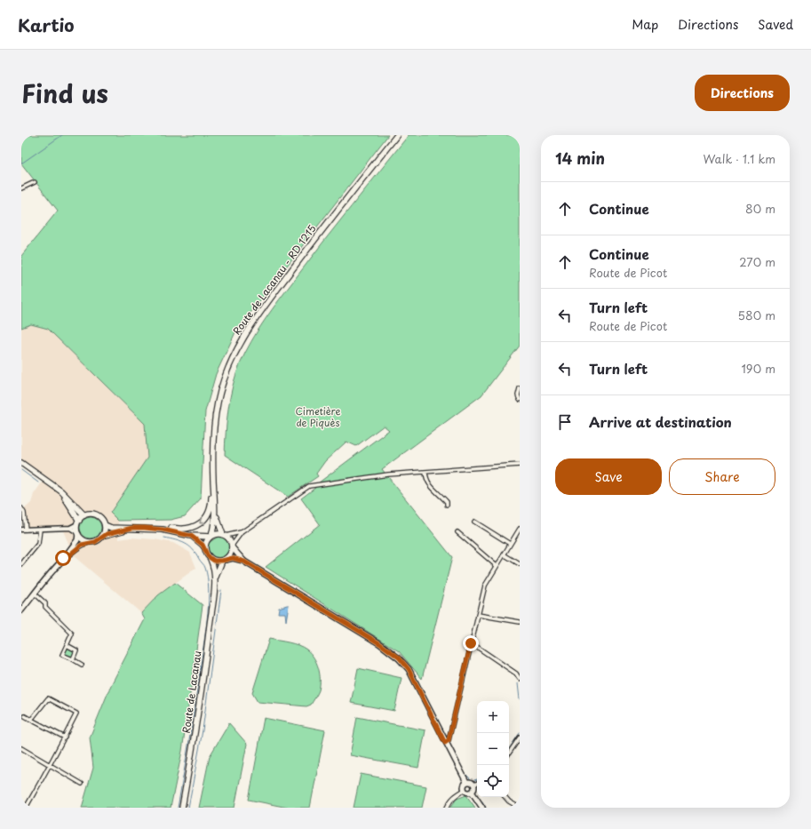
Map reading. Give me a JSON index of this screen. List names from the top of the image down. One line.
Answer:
{"streets":{"main road":["Route de Lacanau - RD 1215","Route de Lacanau"]},"parks":["Cimetière de Piquès"],"page":{"header":"Kartio","nav":["Map","Directions","Saved"],"title":"Find us","buttons":["Directions",["Save","Share"]],"heading":["14 min","Walk · 1.1 km"],"list":[["Continue","80 m"],["Continue","Route de Picot","270 m"],["Turn left","Route de Picot","580 m"],["Turn left","190 m"],"Arrive at destination"],"map_buttons":["+","−"]}}
